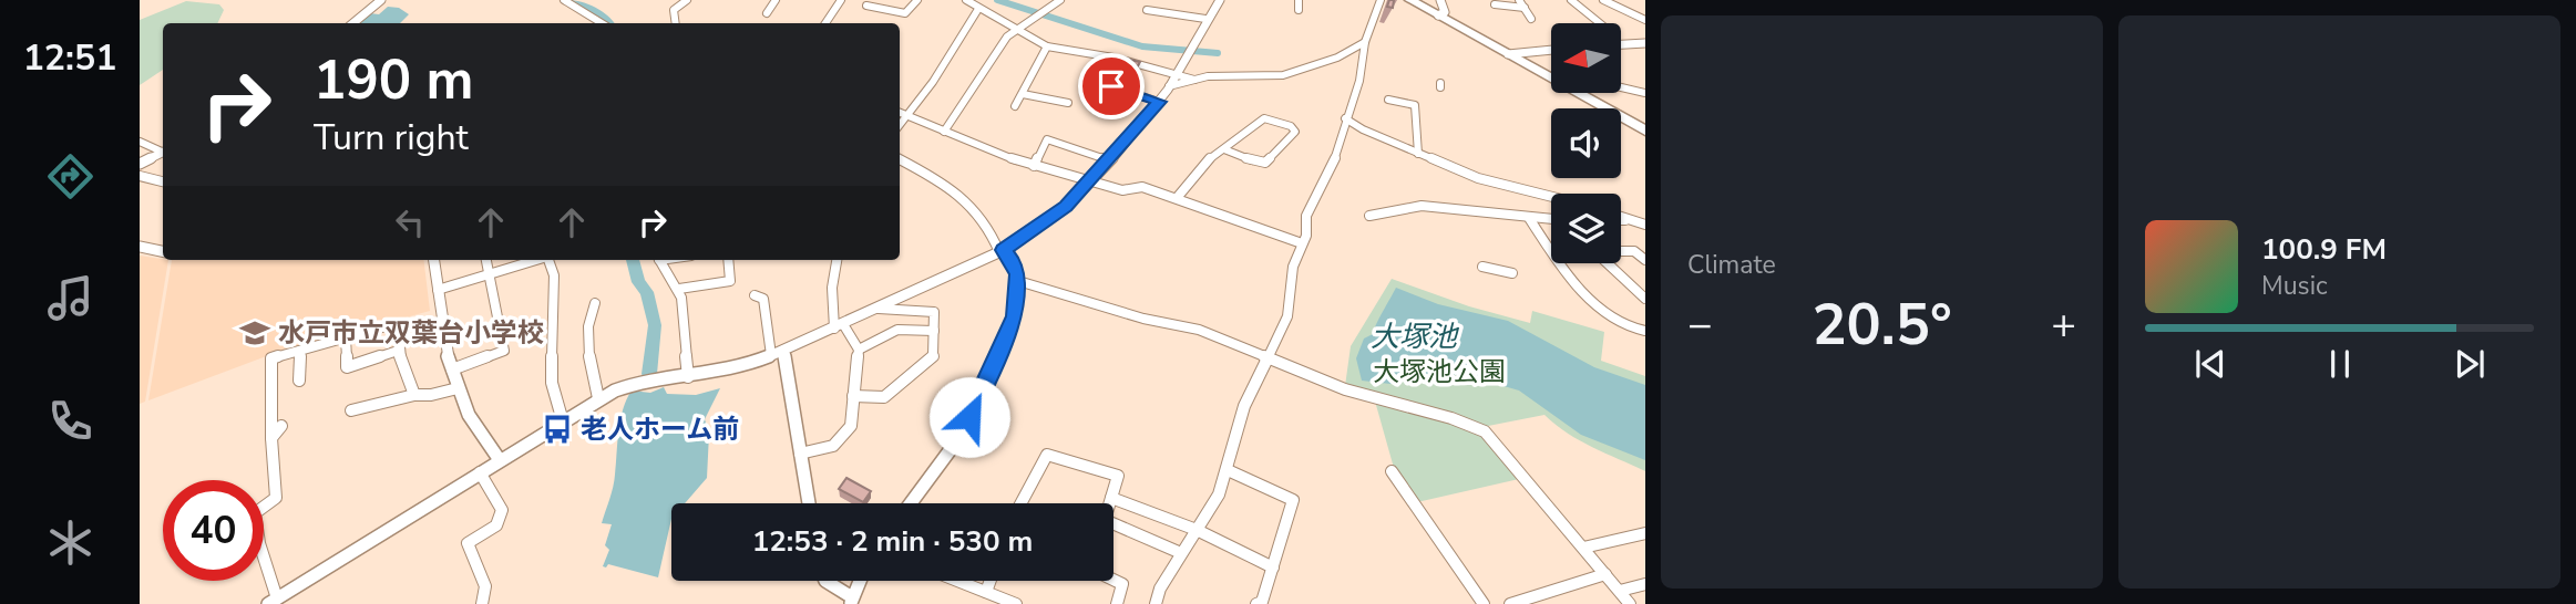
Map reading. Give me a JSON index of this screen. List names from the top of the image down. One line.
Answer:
{"water":["大塚池"],"parks":["大塚池公園"],"places":{"school or university":["水戸市立双葉台小学校"],"bus stop":["老人ホーム前"]},"north":"left","page":{"tabs":"12:51","tile":"Climate","turn":["190 m","Turn right"],"song":["100.9 FM","Music"],"heat":["−","20.5°","+"],"limit":"40","trip":"12:53 · 2 min · 530 m"}}
